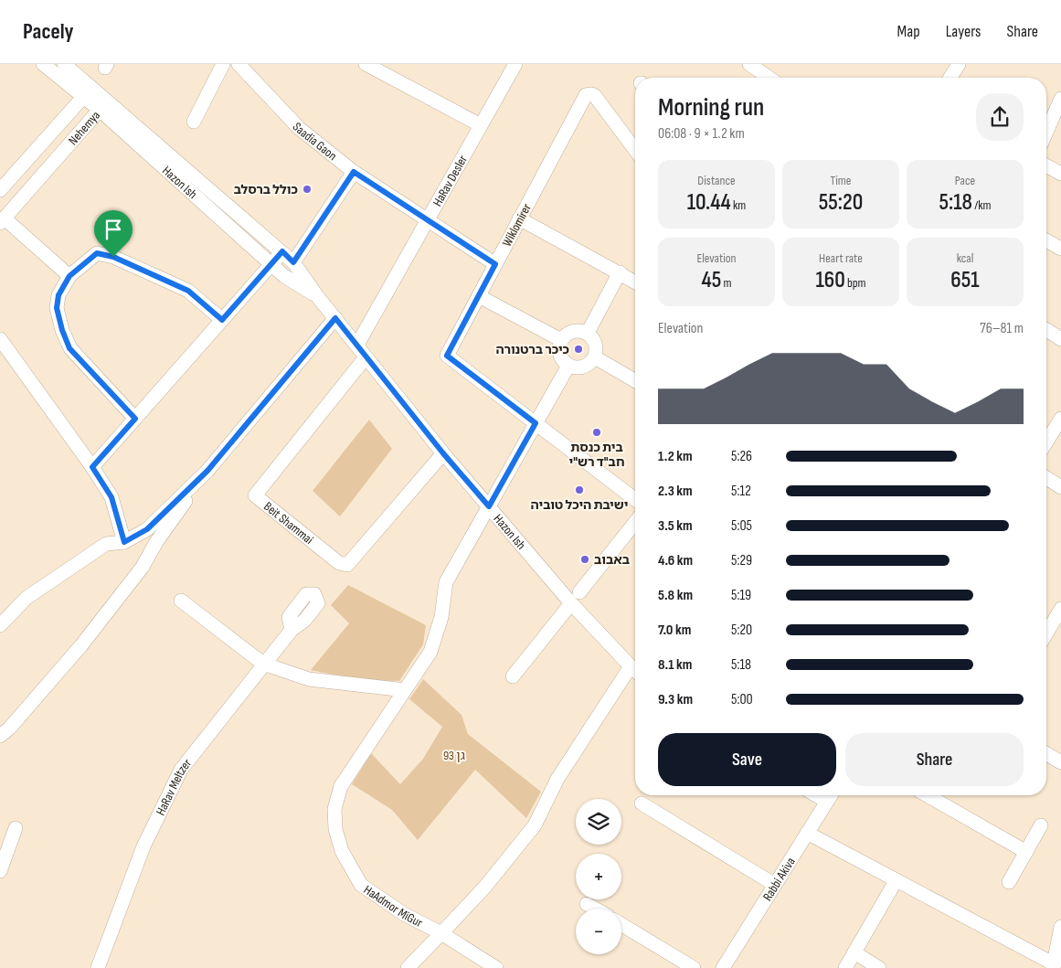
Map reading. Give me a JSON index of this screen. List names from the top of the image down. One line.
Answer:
{"streets":{"street":["Nehemya","Saadia Gaon","HaRav Desler","Hazon Ish","Wiklomirer","Beit Shammai","HaRav Meltzer","Rabbi Akiva","HaAdmor MiGur"]},"crossings":[["Nehemya","Hazon Ish"],["Saadia Gaon","HaRav Desler"],["Saadia Gaon","Wiklomirer"],["HaRav Desler","Hazon Ish"],["Hazon Ish","Beit Shammai"],["Hazon Ish","HaAdmor MiGur"],["Wiklomirer","HaAdmor MiGur"]],"parks":["גן 93"],"places":["כולל ברסלב","כיכר ברטנורה","בית כנסת חב\"ד רש\"י","ישיבת היכל טוביה","באבוב"],"page":{"header":"Pacely","nav":["Map","Layers","Share"],"heading":["Morning run","06:08 · 9 × 1.2 km"],"stats":[["Distance","10.44 km"],["Time","55:20"],["Pace","5:18 /km"],["Elevation","45 m"],["Heart rate","160 bpm"],["kcal","651"]],"chart":["Elevation","76–81 m"],"list":[{"name":"1.2 km","note":"5:26"},{"name":"2.3 km","note":"5:12"},{"name":"3.5 km","note":"5:05"},{"name":"4.6 km","note":"5:29"},{"name":"5.8 km","note":"5:19"},{"name":"7.0 km","note":"5:20"},{"name":"8.1 km","note":"5:18"},{"name":"9.3 km","note":"5:00"}],"buttons":["Save","Share"],"map_buttons":["+","−"]}}
